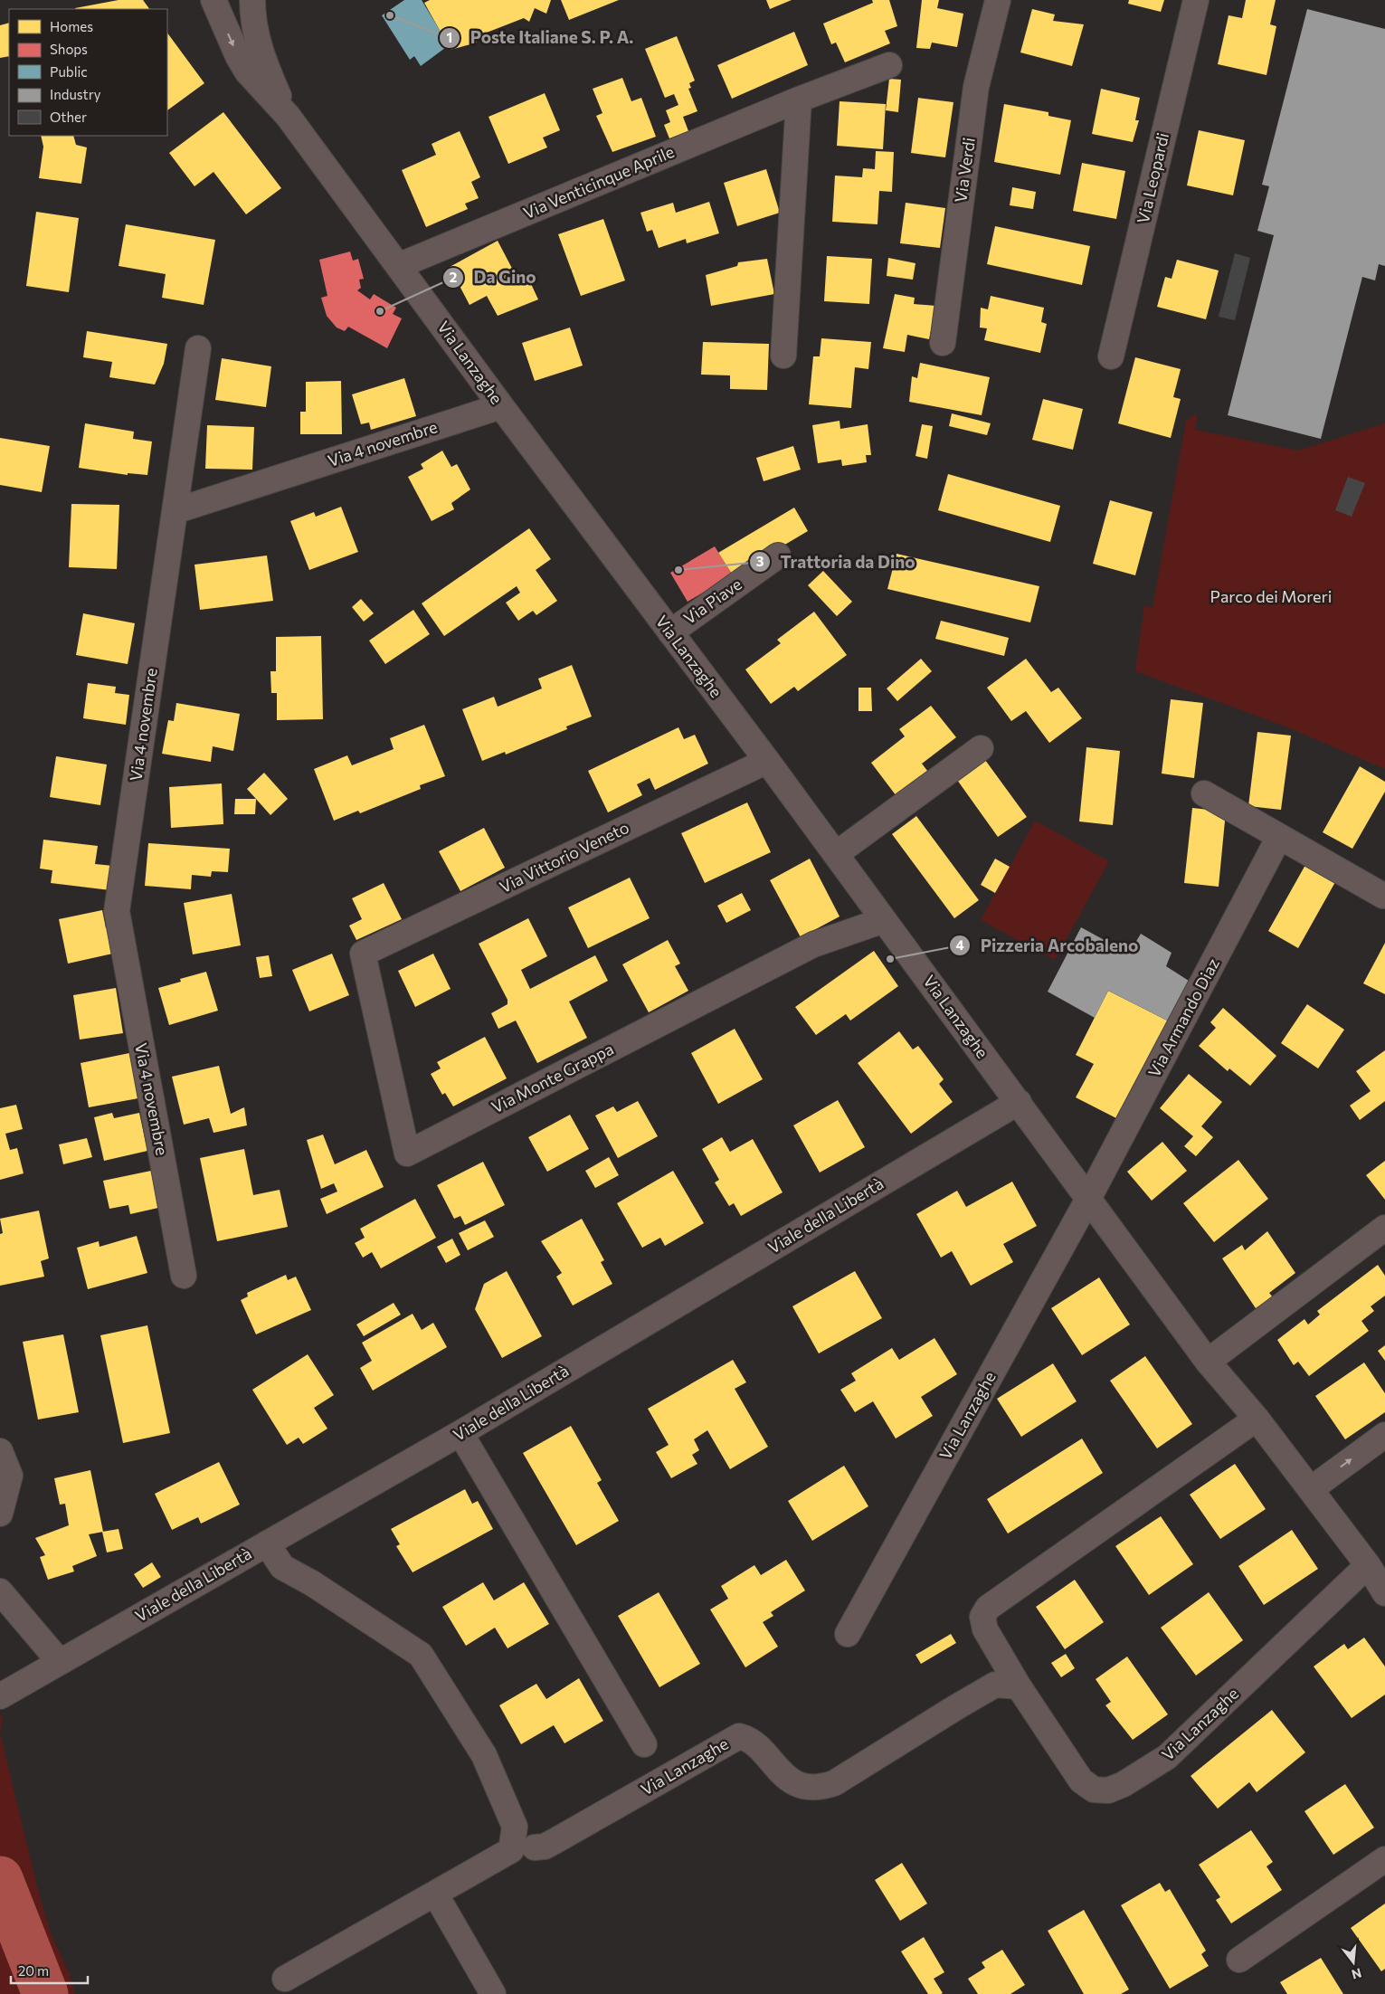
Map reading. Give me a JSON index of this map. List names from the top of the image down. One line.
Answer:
{"streets":{"street":["Via Verdi","Via Leopardi","Via Venticinque Aprile","Via Lanzaghe","Via 4 novembre","Via Piave","Via Vittorio Veneto","Via Armando Diaz","Via Monte Grappa","Viale della Libertà"]},"crossings":[["Via Venticinque Aprile","Via Lanzaghe"],["Via Lanzaghe","Via 4 novembre"],["Via Lanzaghe","Via Piave"],["Via Lanzaghe","Via Vittorio Veneto"],["Via Lanzaghe","Via Armando Diaz"],["Via Lanzaghe","Via Monte Grappa"],["Via Lanzaghe","Viale della Libertà"],["Via Vittorio Veneto","Via Monte Grappa"]],"parks":["Parco dei Moreri"],"places":["Poste Italiane S. P. A.","Da Gino","Trattoria da Dino","Pizzeria Arcobaleno"],"legend":["Homes","Shops","Public","Industry","Other"],"scale_bar":"20 m","north":"bottom"}
